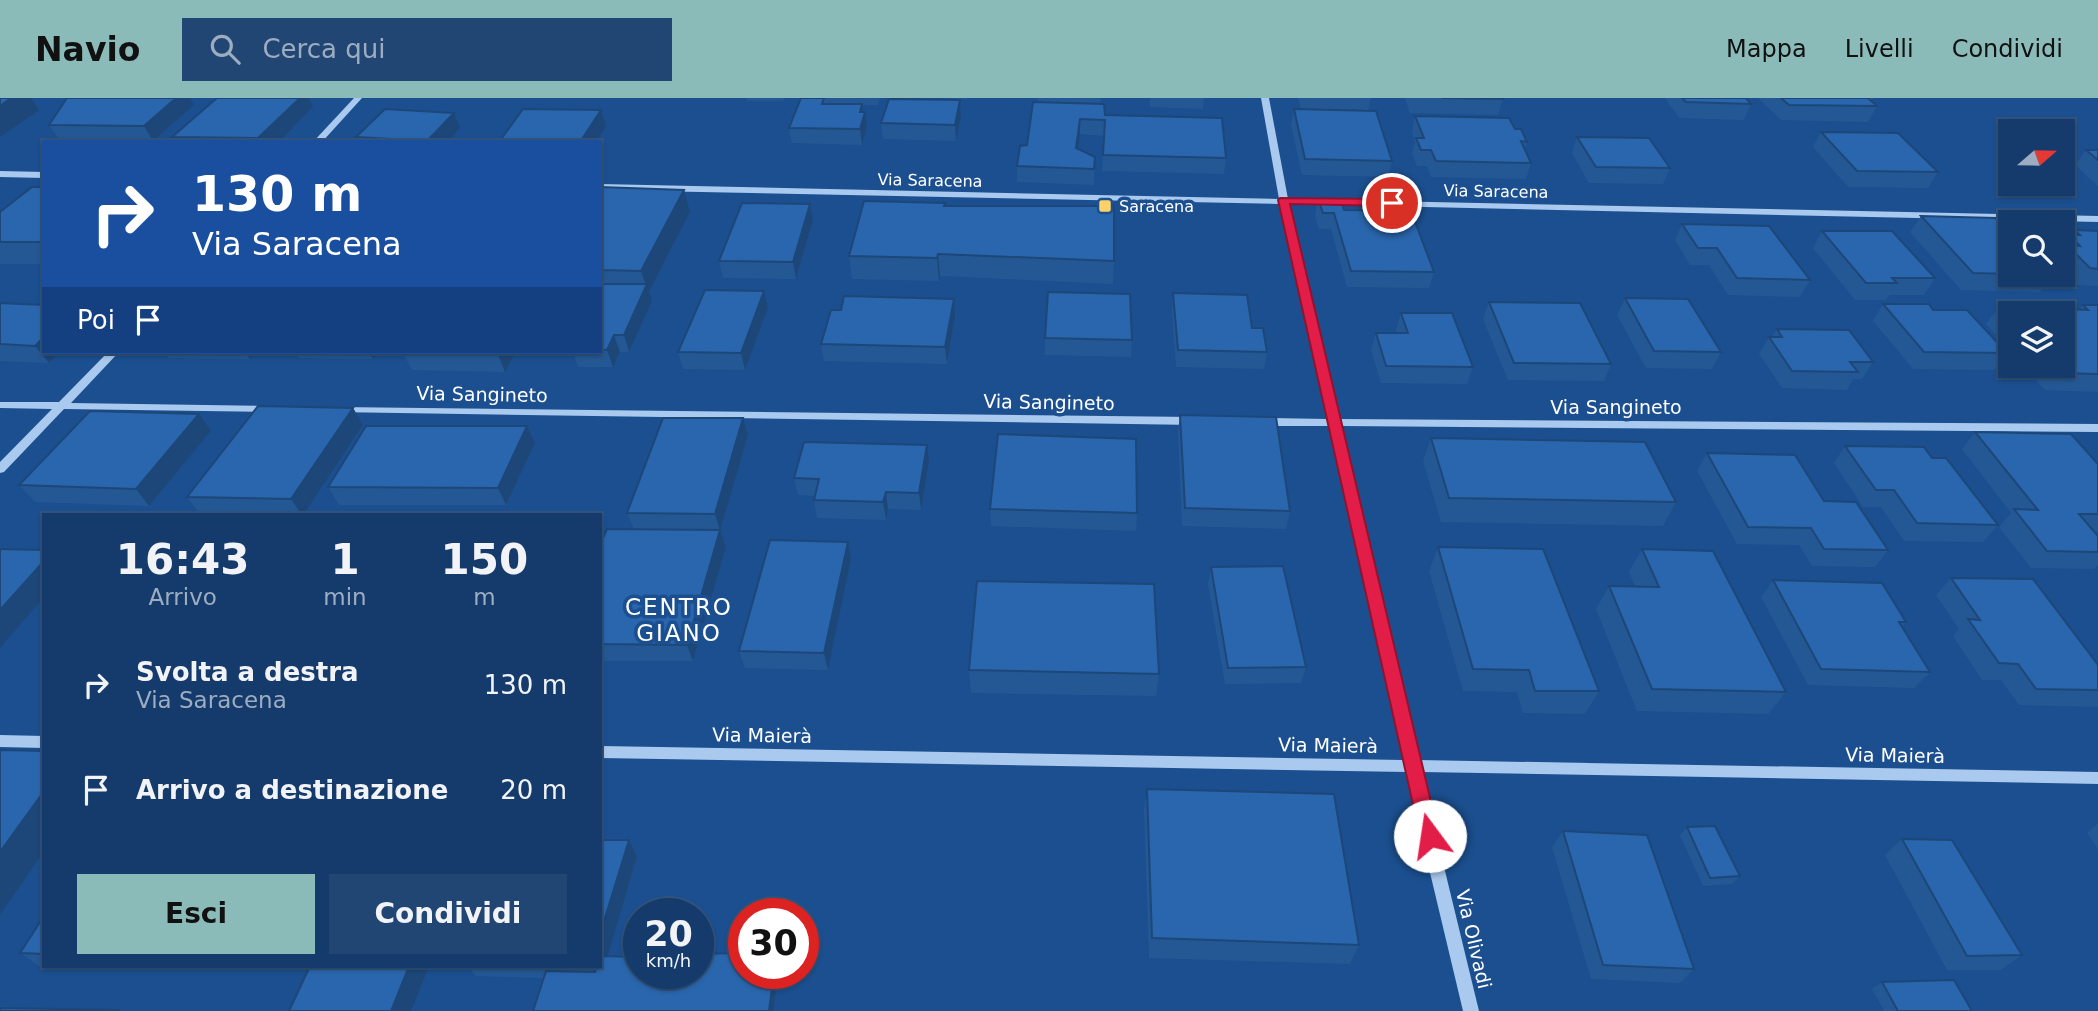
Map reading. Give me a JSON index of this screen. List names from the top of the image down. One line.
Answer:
{"streets":{"street":["Via Saracena","Via Sangineto","Via Maierà","Via Olivadi"]},"crossings":[["Via Saracena","Via Olivadi"],["Via Sangineto","Via Olivadi"],["Via Maierà","Via Olivadi"]],"districts":["CENTRO GIANO"],"places":{"transit":["Saracena"]},"north":"right","page":{"header":"Navio","search":"Cerca qui","nav":["Mappa","Livelli","Condividi"],"turn":["130 m","Via Saracena"],"then":"Poi","eta":["16:43","Arrivo","1","min","150","m"],"list":[{"name":"Svolta a destra","note":"Via Saracena","value":"130 m"},{"name":"Arrivo a destinazione","value":"20 m"}],"buttons":["Esci","Condividi"],"speed":"20 km/h","limit":"30"}}
